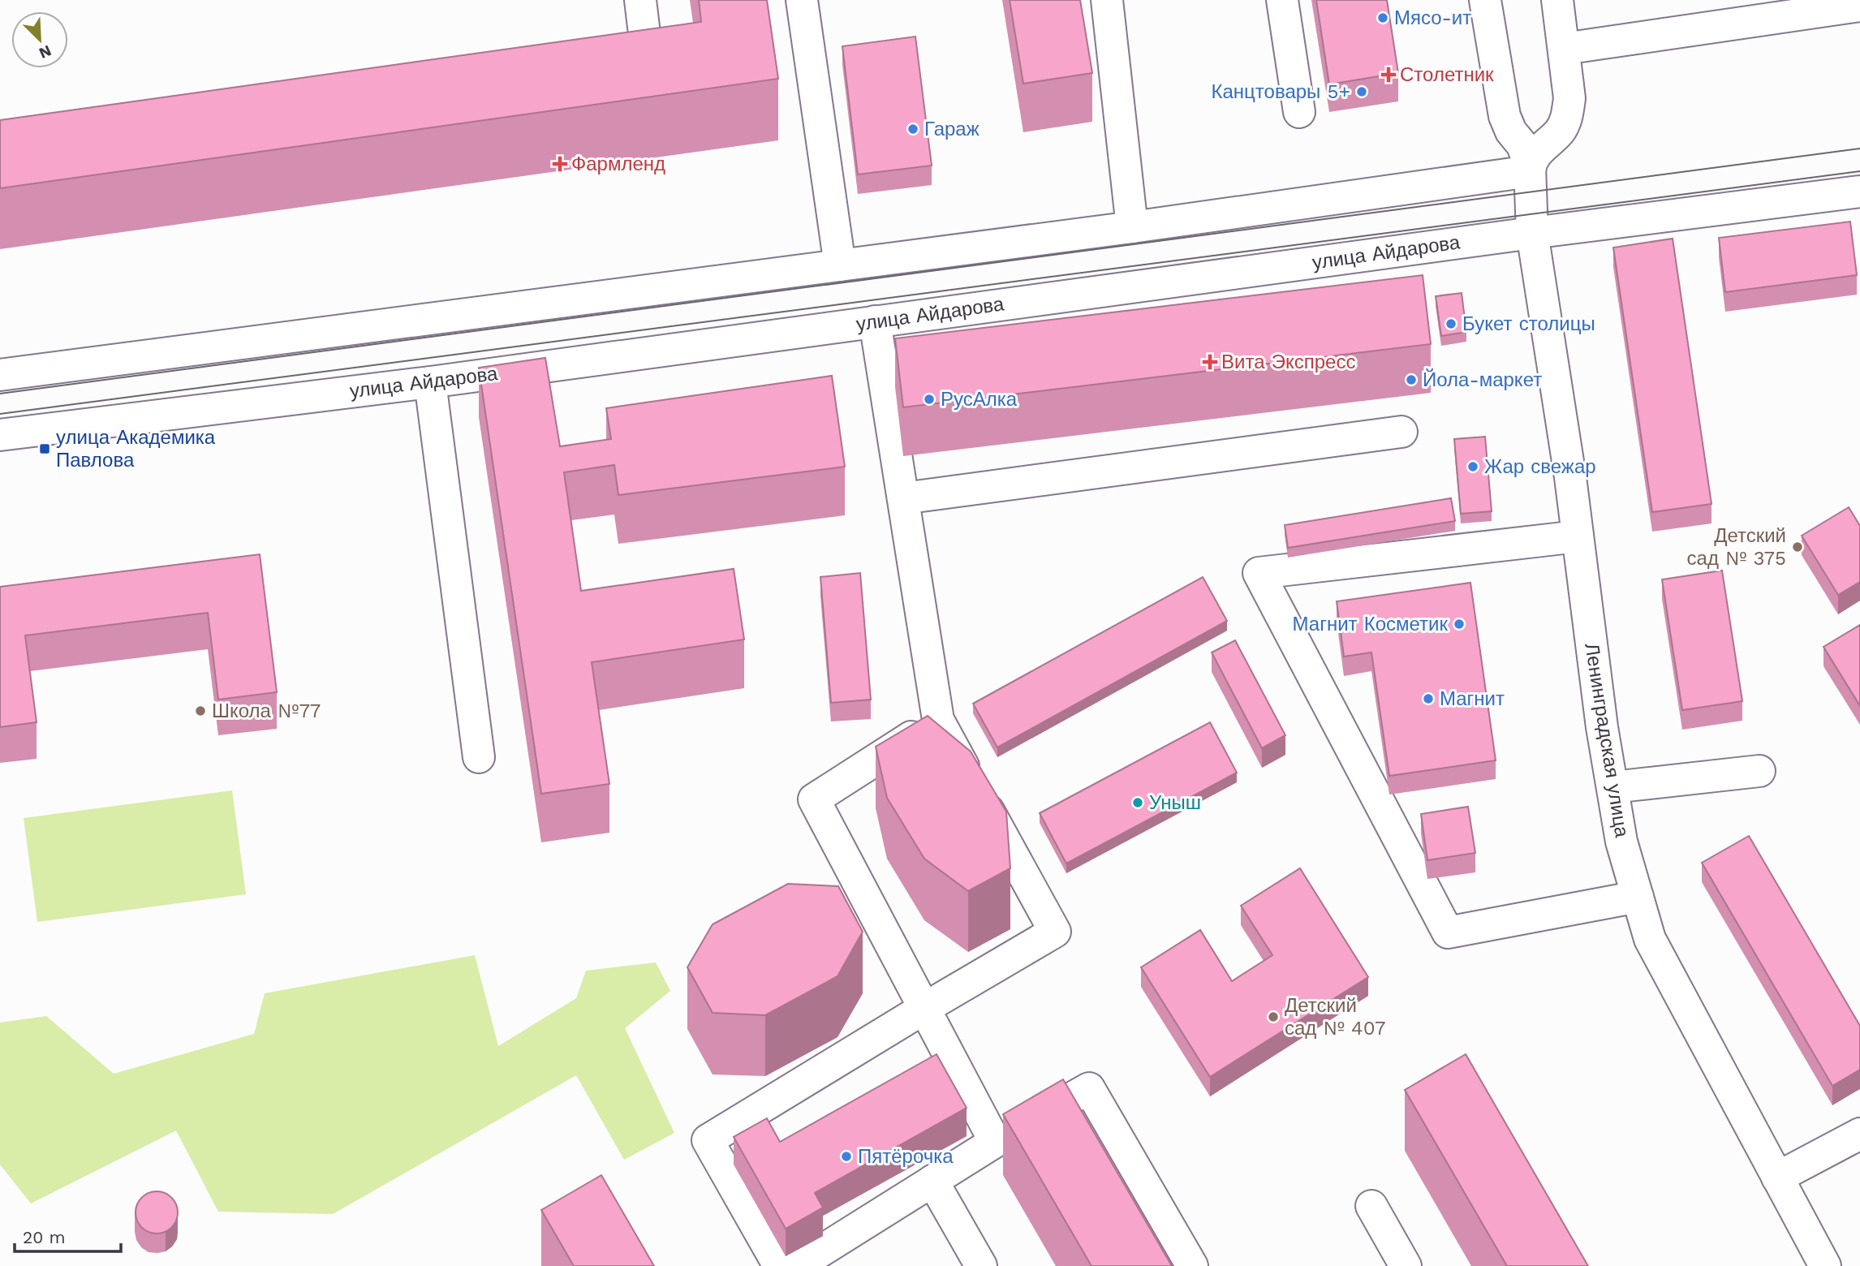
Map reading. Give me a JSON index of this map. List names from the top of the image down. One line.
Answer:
{"streets":{"main road":["улица Айдарова","Ленинградская улица"]},"crossings":[["улица Айдарова","Ленинградская улица"]],"places":{"other":["Мясо-ит","Канцтовары 5+","Гараж","Букет столицы","Йола-маркет","РусАлка","Жар свежар","Детский сад № 375","Магнит Косметик","Магнит","Школа №77","Уныш","Детский сад № 407","Пятёрочка"],"health":["Столетник","Фармленд","Вита Экспресс"],"transit":["улица Академика Павлова"]},"scale_bar":"20 m","north":"bottom right"}
